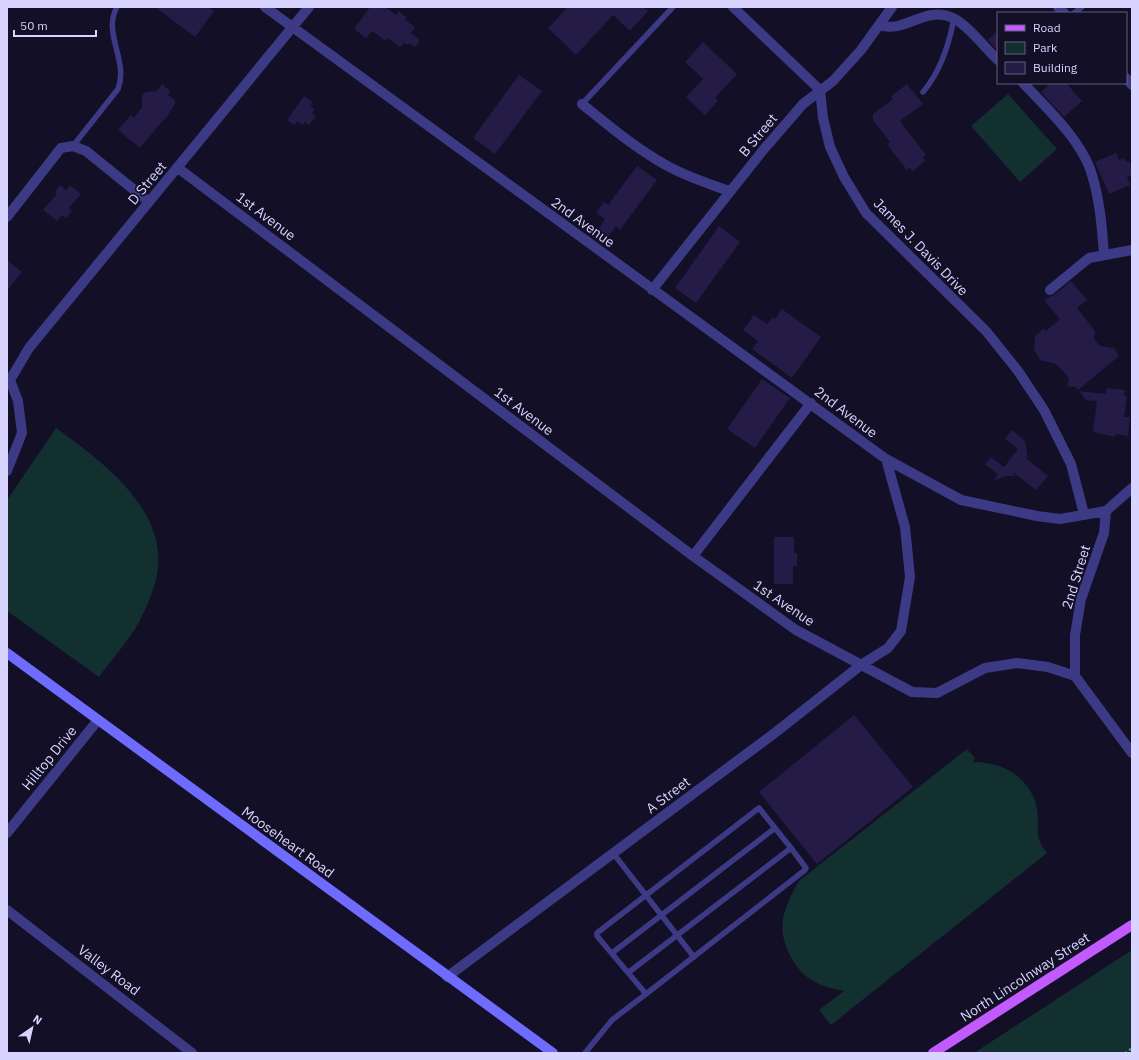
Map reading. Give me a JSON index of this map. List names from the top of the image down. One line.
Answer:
{"streets":{"main road":["Mooseheart Road","North Lincolnway Street"],"street":["B Street","D Street","1st Avenue","2nd Avenue","James J. Davis Drive","2nd Street","Hilltop Drive","A Street","Valley Road"]},"crossings":[["B Street","2nd Avenue"],["B Street","James J. Davis Drive"],["D Street","1st Avenue"],["D Street","2nd Avenue"],["1st Avenue","2nd Street"],["1st Avenue","A Street"],["2nd Avenue","James J. Davis Drive"],["2nd Avenue","A Street"],["Hilltop Drive","Mooseheart Road"],["A Street","Mooseheart Road"]],"legend":["Road","Park","Building"],"scale_bar":"50 m","north":"top right"}
